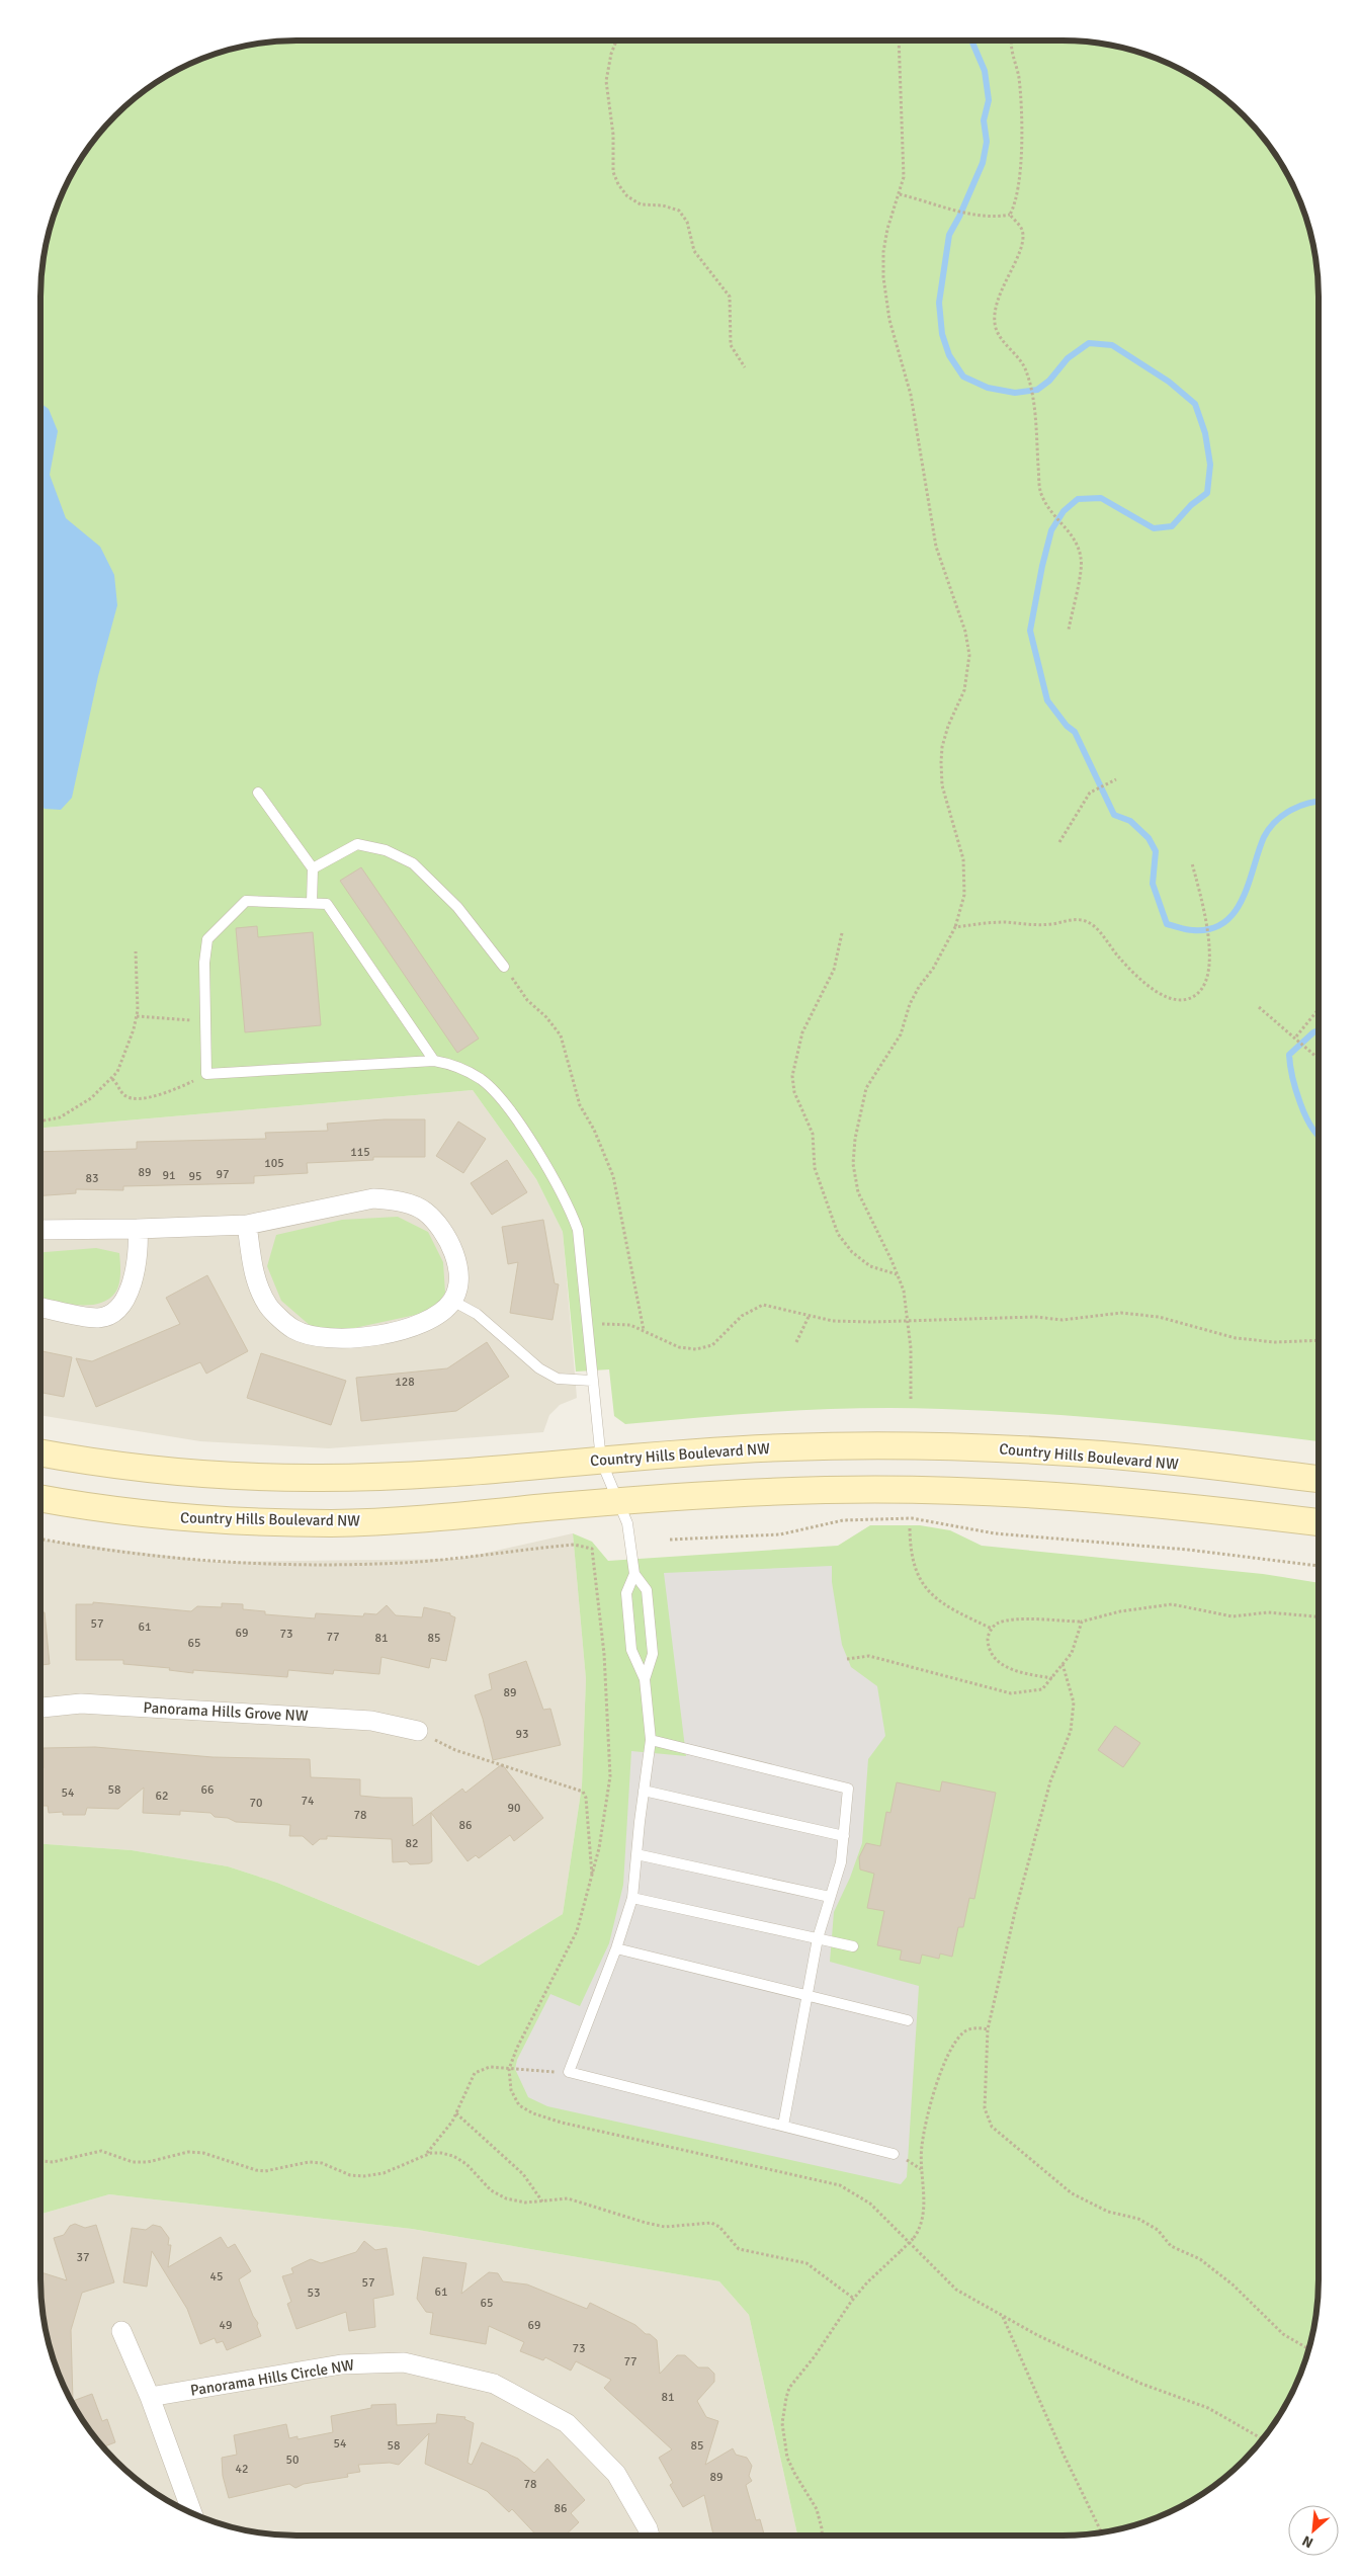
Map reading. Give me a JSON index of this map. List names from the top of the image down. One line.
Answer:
{"streets":{"main road":["Country Hills Boulevard NW"],"street":["Panorama Hills Grove NW","Panorama Hills Circle NW"]},"house_numbers":["115","105","89","97","91","95","83","128","57","61","69","73","77","81","85","65","89","93","58","66","54","62","74","70","90","78","86","82","37","45","57","61","53","65","49","69","73","77","81","54","58","85","50","42","89","78","86"],"north":"bottom left"}
